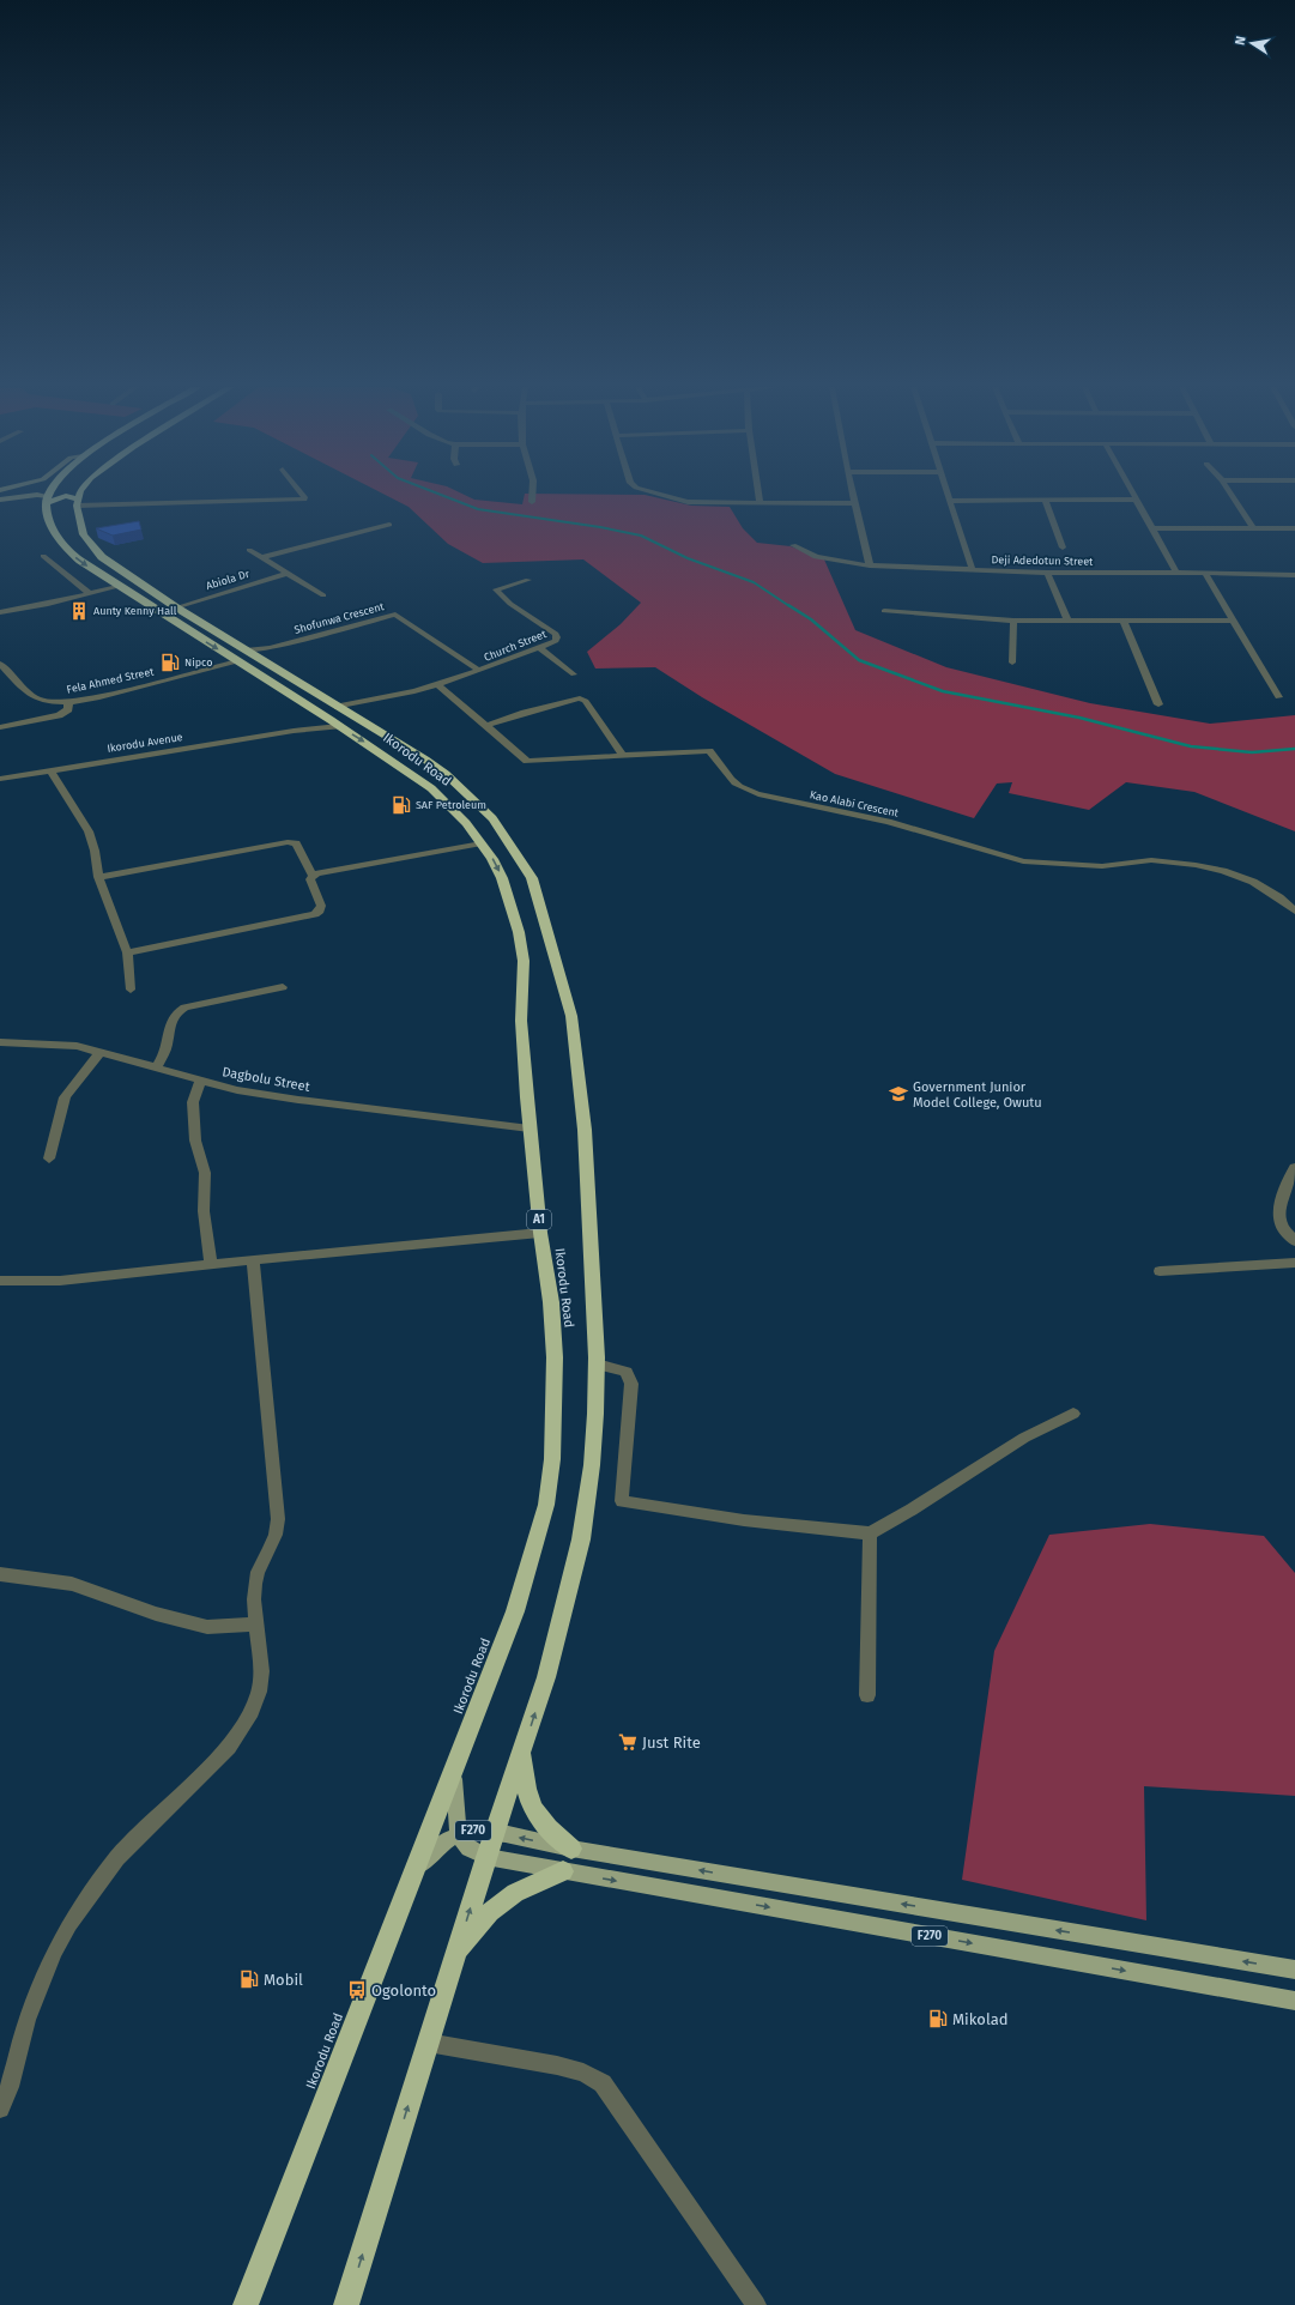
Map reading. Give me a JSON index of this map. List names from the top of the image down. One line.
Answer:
{"streets":{"highway":["Ikorodu Road","A1"],"main road":["F270"],"street":["Deji Adedotun Street","Abiola Dr","Shofunwa Crescent","Church Street","Fela Ahmed Street","Ikorodu Avenue","Kao Alabi Crescent","Dagbolu Street"]},"crossings":[["Abiola Dr","Ikorodu Road"],["Shofunwa Crescent","Church Street"],["Shofunwa Crescent","Fela Ahmed Street"],["Shofunwa Crescent","Ikorodu Road"],["Church Street","Ikorodu Road"],["Church Street","Kao Alabi Crescent"],["Fela Ahmed Street","Ikorodu Road"],["Ikorodu Avenue","Ikorodu Road"],["Ikorodu Road","Dagbolu Street"],["Ikorodu Road","F270"]],"places":{"building":["Aunty Kenny Hall"],"fuel station":["Nipco","SAF Petroleum","Mobil","Mikolad"],"school or university":["Government Junior Model College, Owutu"],"supermarket":["Just Rite"],"bus stop":["Ogolonto"]},"north":"left"}
